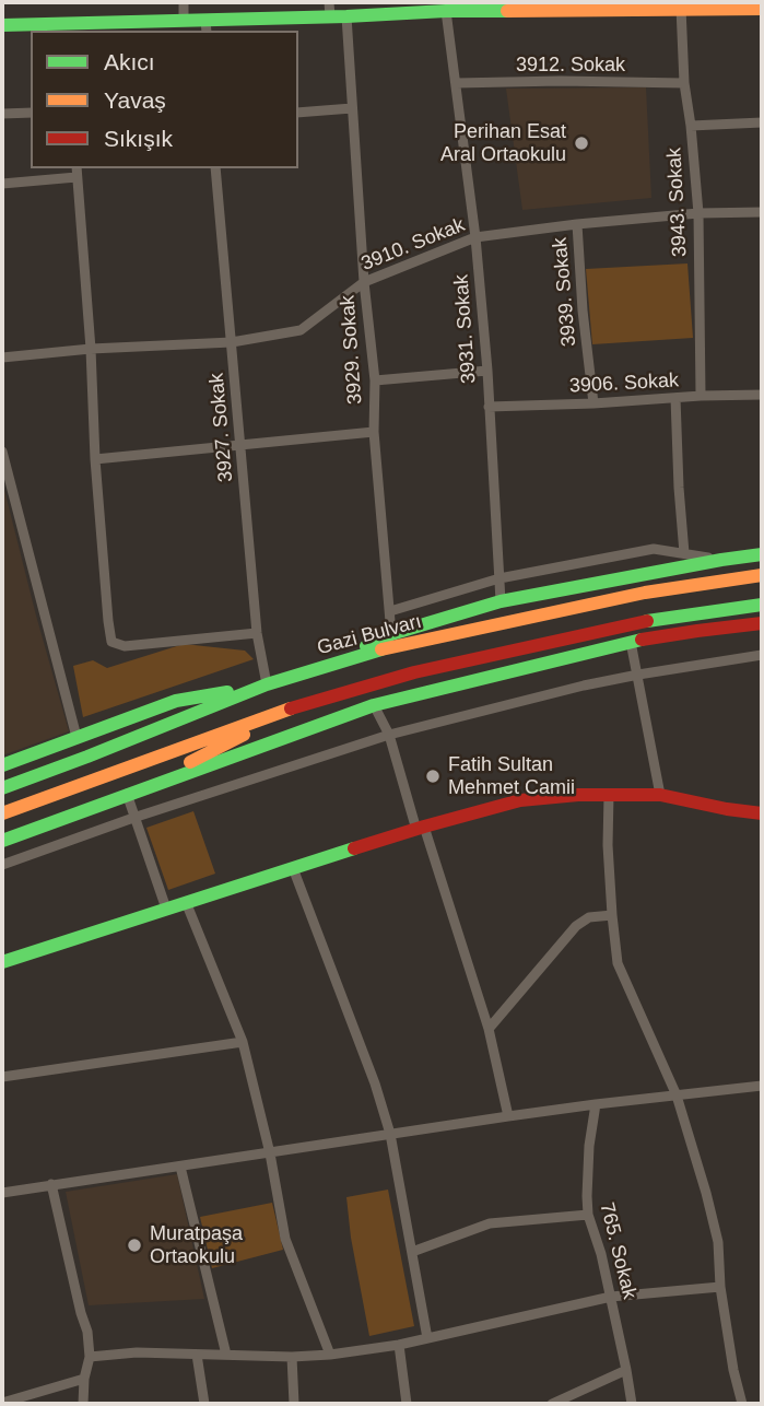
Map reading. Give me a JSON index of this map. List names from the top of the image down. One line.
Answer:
{"streets":{"main road":["Gazi Bulvarı"],"street":["3912. Sokak","3943. Sokak","3910. Sokak","3939. Sokak","3931. Sokak","3929. Sokak","3906. Sokak","3927. Sokak","765. Sokak"]},"crossings":[["3912. Sokak","3943. Sokak"],["3912. Sokak","3931. Sokak"],["3943. Sokak","3910. Sokak"],["3943. Sokak","3906. Sokak"],["3910. Sokak","3939. Sokak"],["3910. Sokak","3931. Sokak"],["3910. Sokak","3929. Sokak"],["3910. Sokak","3927. Sokak"],["3939. Sokak","3906. Sokak"],["3931. Sokak","3906. Sokak"],["3927. Sokak","Gazi Bulvarı"]],"places":["Perihan Esat Aral Ortaokulu","Fatih Sultan Mehmet Camii","Muratpaşa Ortaokulu"],"legend":["Akıcı","Yavaş","Sıkışık"]}
